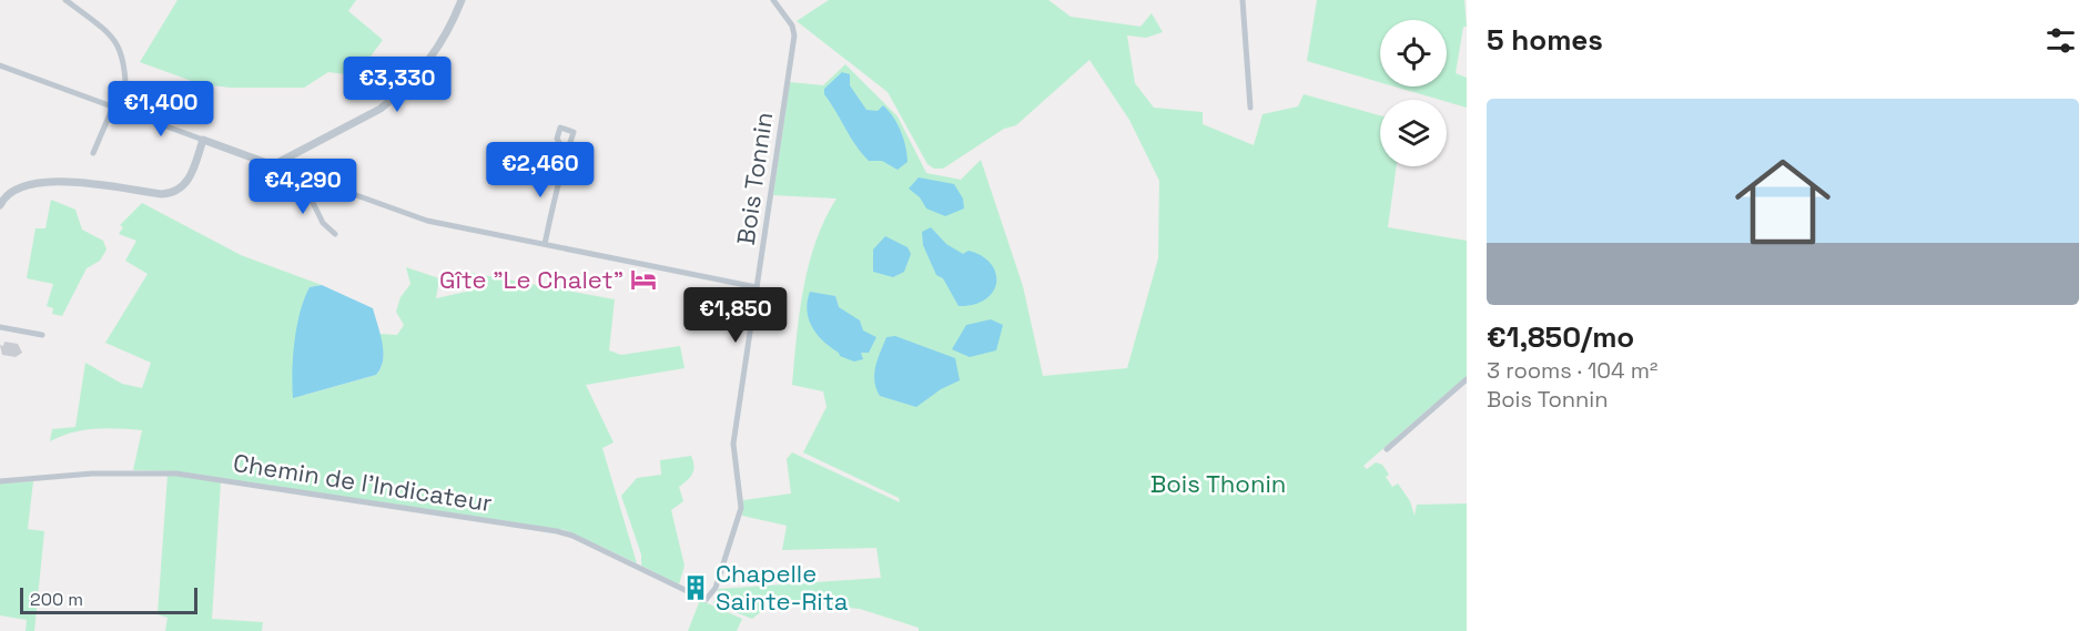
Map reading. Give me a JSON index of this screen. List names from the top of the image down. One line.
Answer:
{"streets":{"street":["Bois Tonnin","Chemin de l'Indicateur"]},"crossings":[["Bois Tonnin","Chemin de l'Indicateur"]],"parks":["Bois Thonin"],"places":{"hotel":["Gîte \"Le Chalet\""],"building":["Chapelle Sainte-Rita"]},"scale_bar":"200 m","page":{"heading":"5 homes","price":["€3,330","€1,400","€2,460","€4,290","€1,850"],"list":[{"name":"€1,850/mo","note":"3 rooms · 104 m² · Bois Tonnin"}],"scale":"200 m"}}
